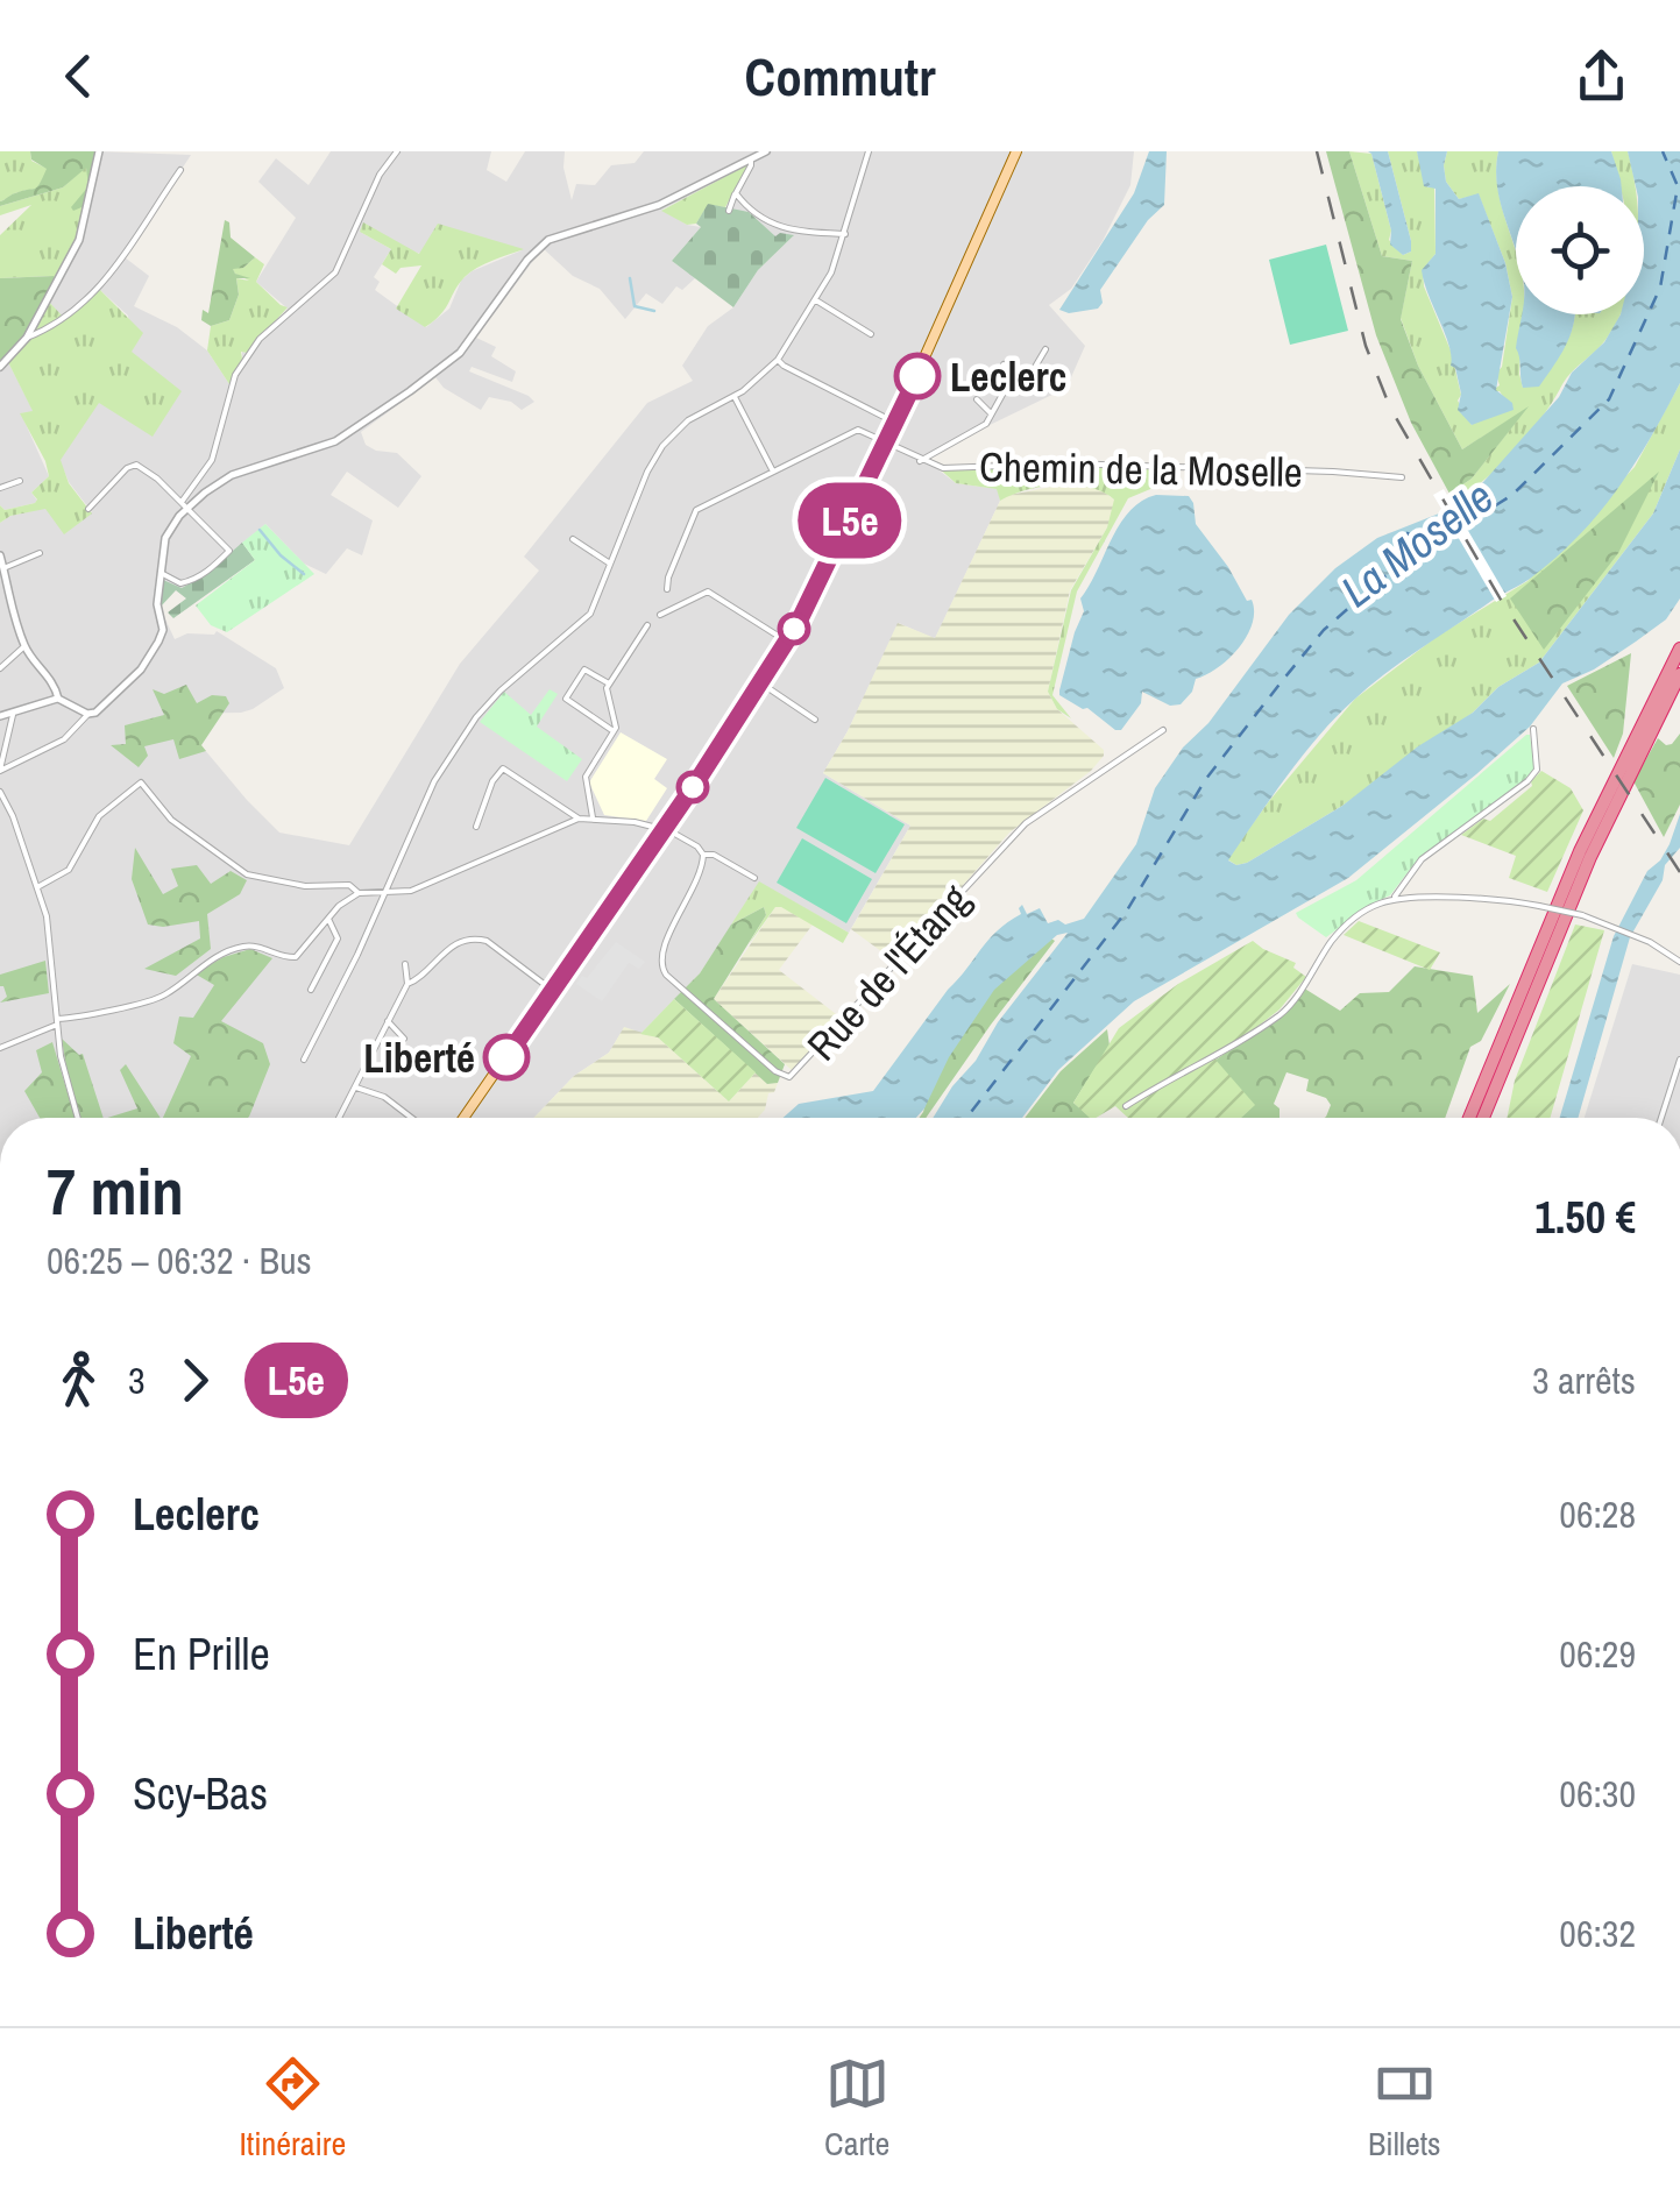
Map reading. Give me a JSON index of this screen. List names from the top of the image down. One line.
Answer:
{"streets":{"street":["Chemin de la Moselle","Rue de l'Étang"]},"water":["La Moselle"],"places":["Leclerc","Liberté"],"lines":["bus line L5e"],"page":{"header":"Commutr","on_map":"L5e","heading":["7 min","06:25 – 06:32 · Bus","1.50 €"],"legs":["3","L5e","3 arrêts"],"list":[{"name":"Leclerc","value":"06:28"},{"name":"En Prille","value":"06:29"},{"name":"Scy-Bas","value":"06:30"},{"name":"Liberté","value":"06:32"}],"tabs":["Itinéraire","Carte","Billets"]}}
